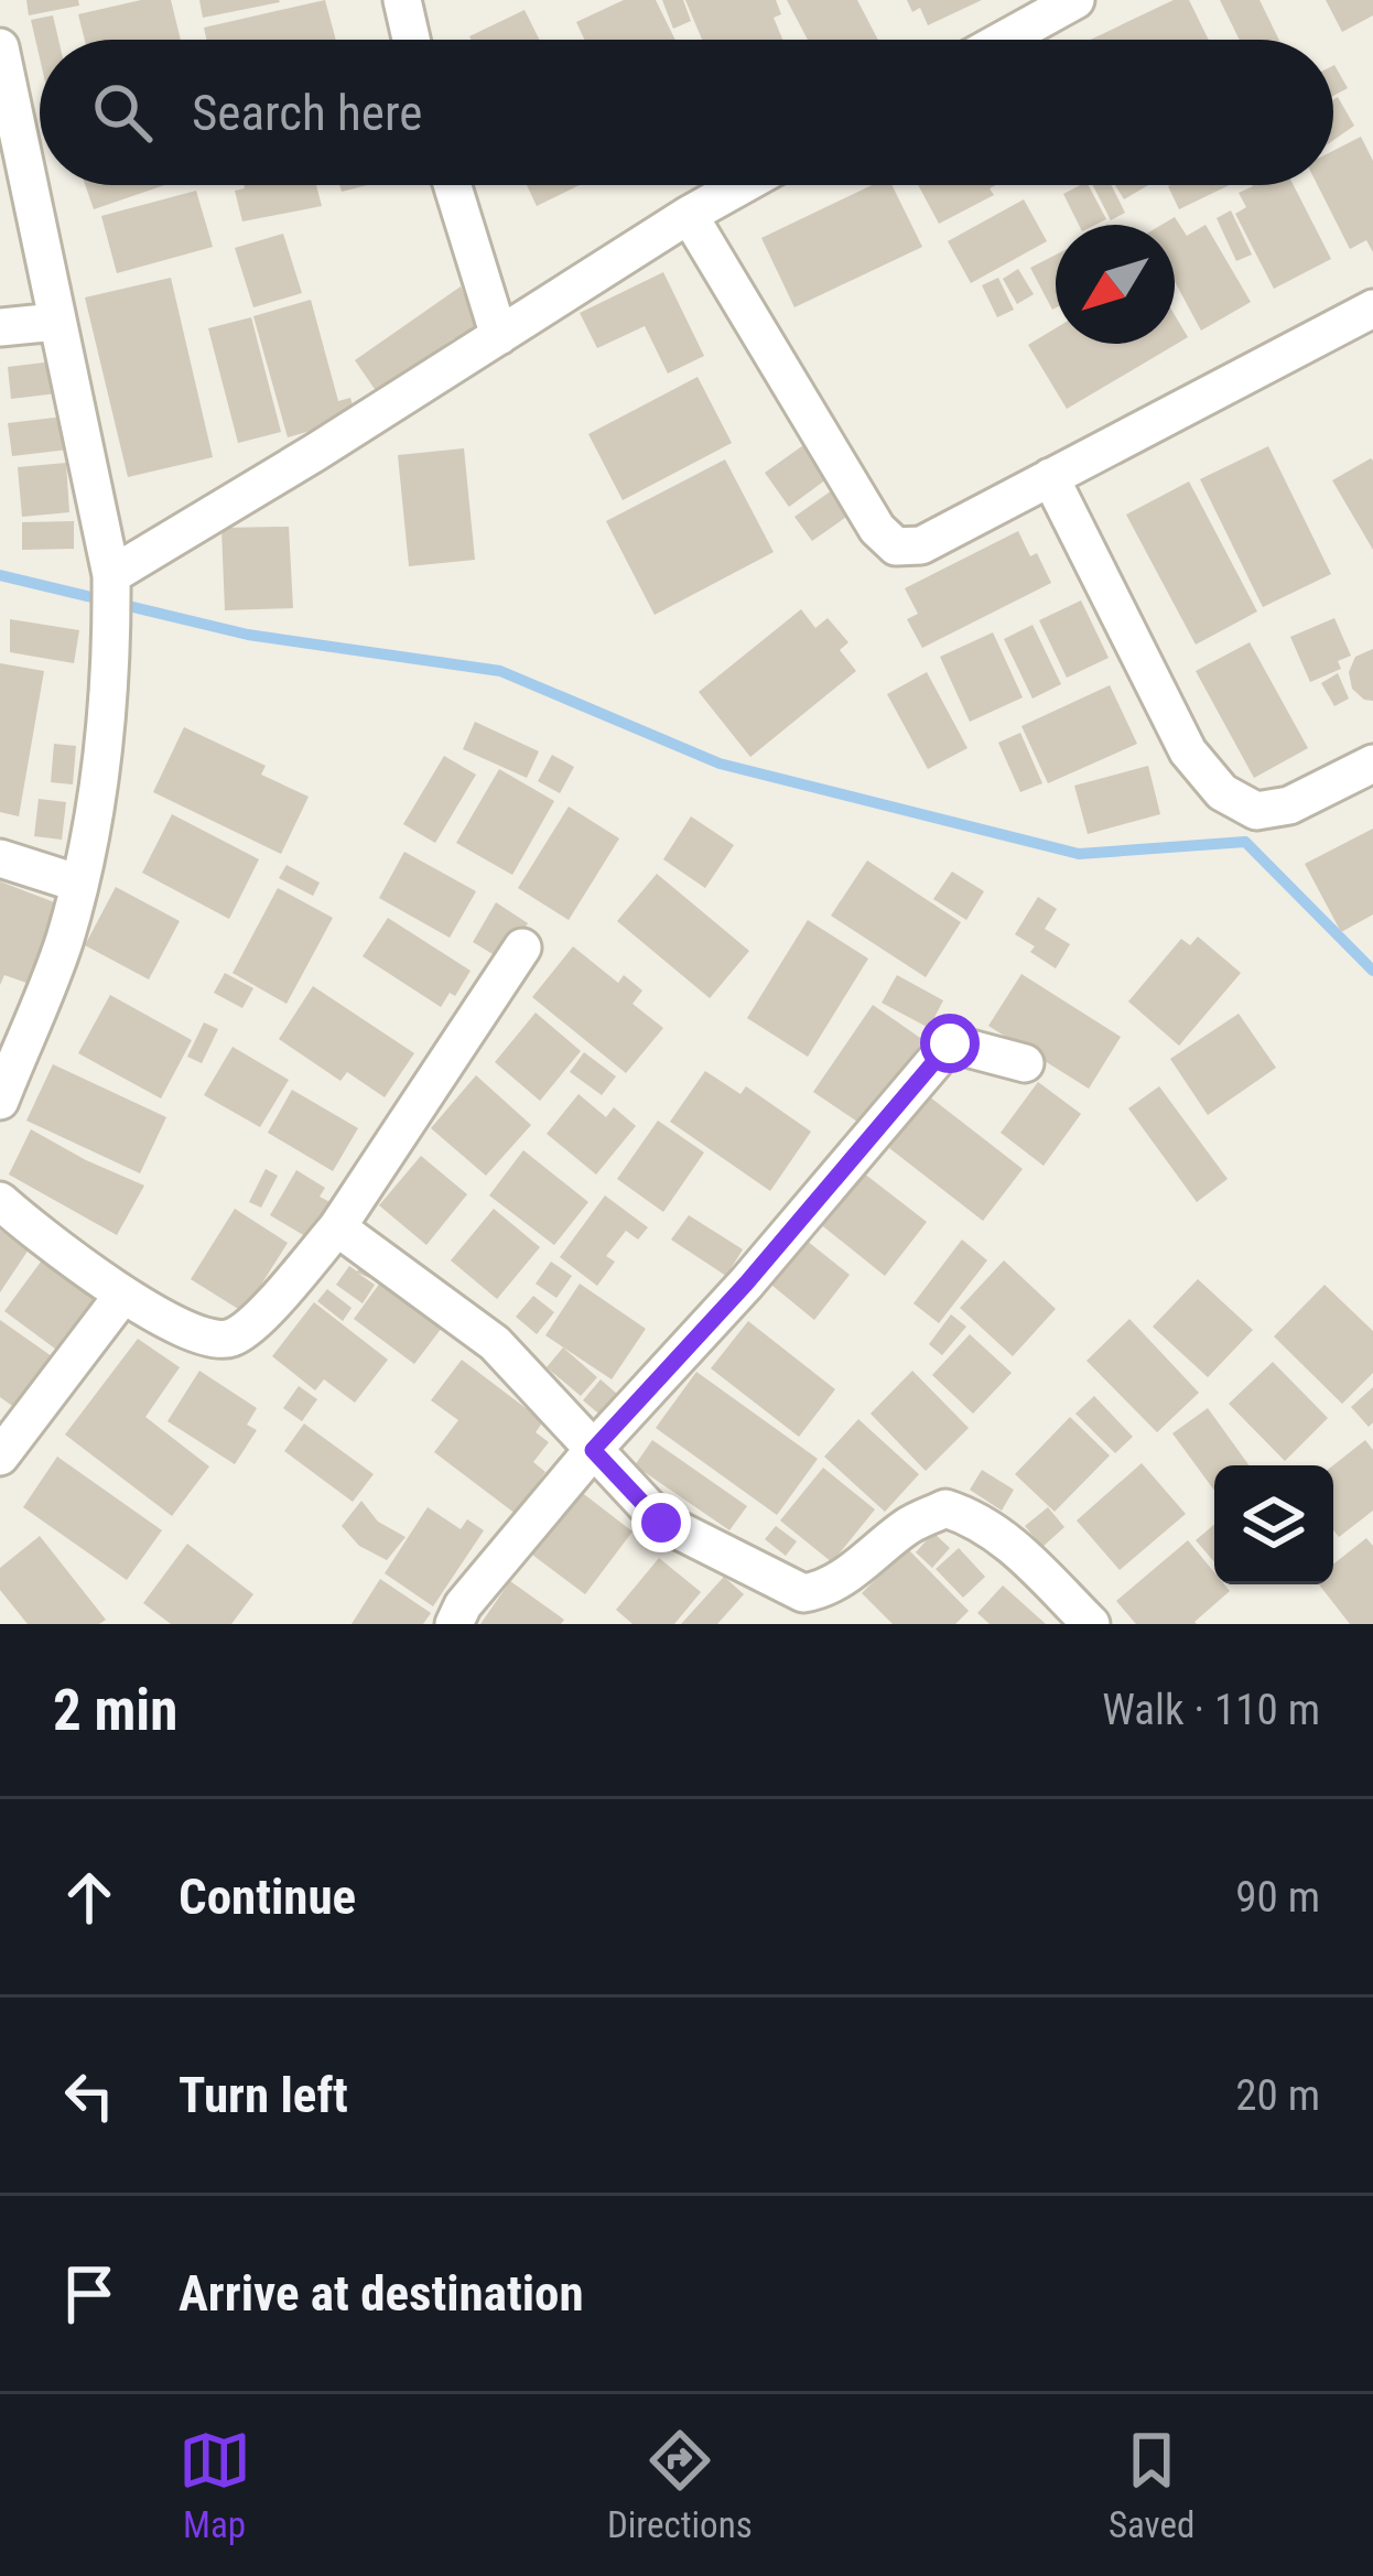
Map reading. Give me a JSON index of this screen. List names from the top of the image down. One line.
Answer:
{"north":"bottom left","page":{"search":"Search here","heading":["2 min","Walk · 110 m"],"list":[["Continue","90 m"],["Turn left","20 m"],"Arrive at destination"],"nav":["Map","Directions","Saved"]}}
